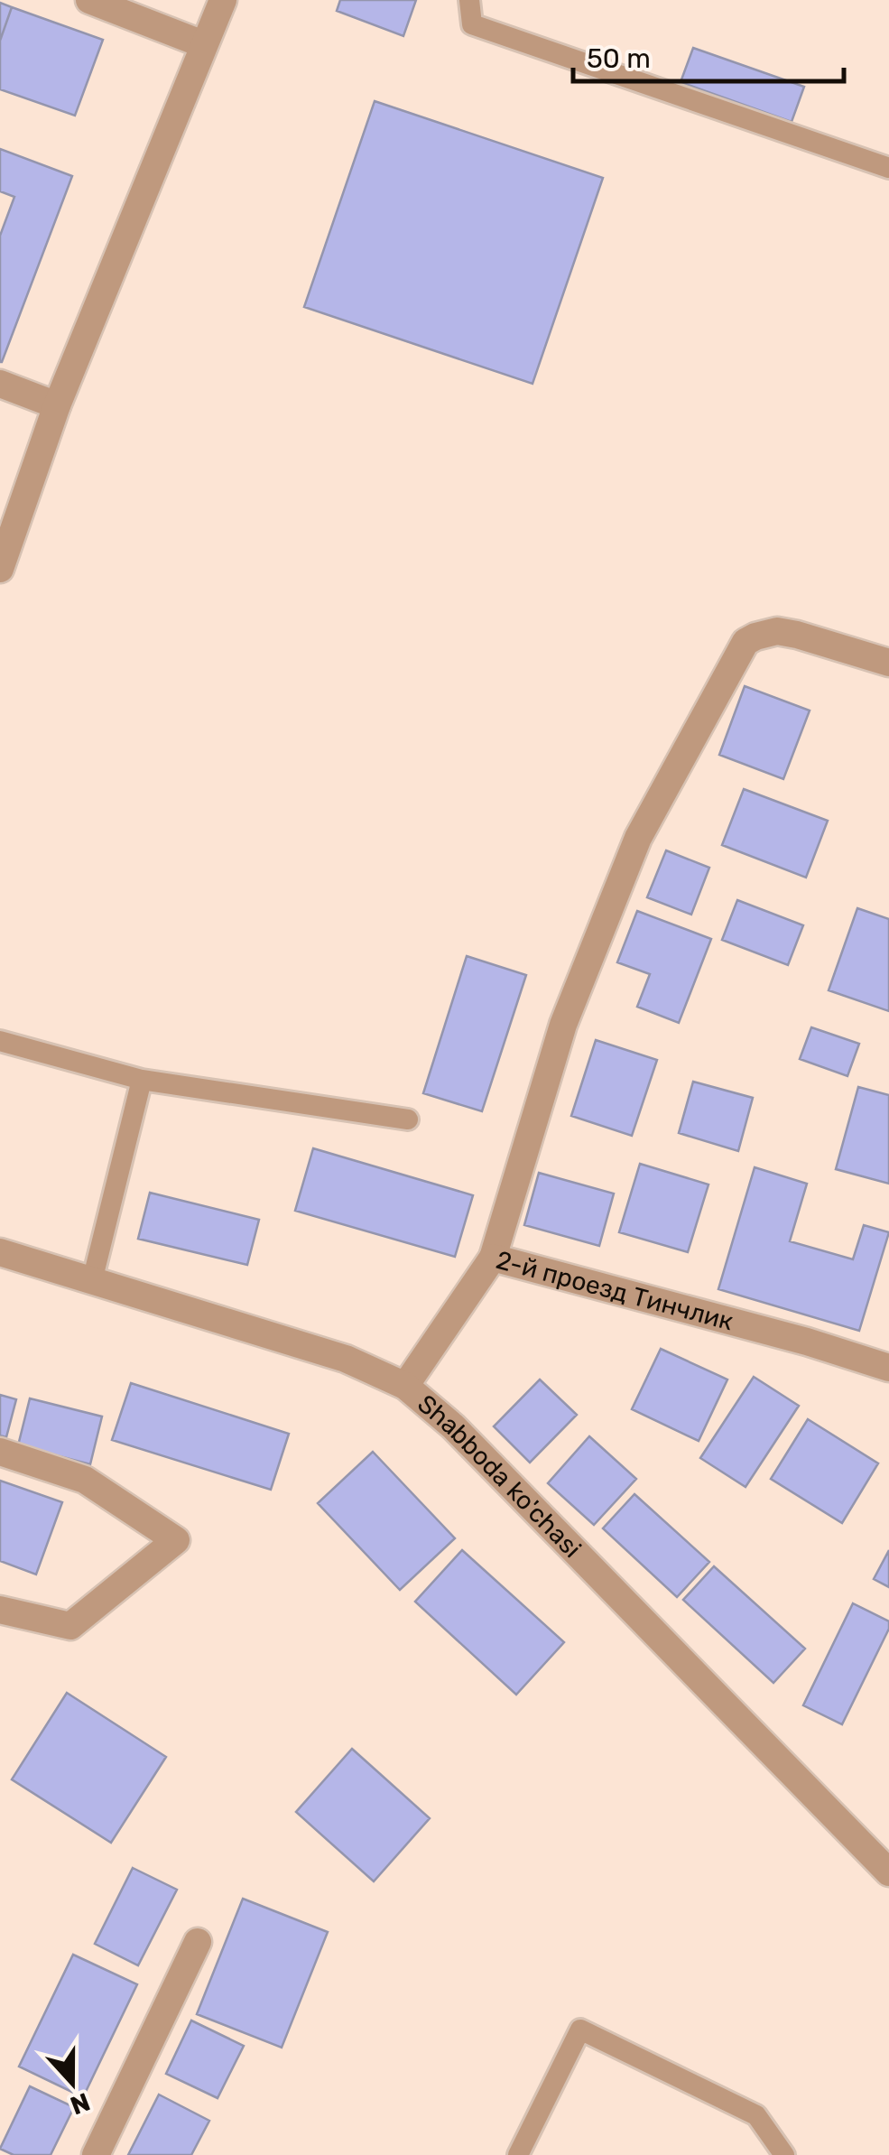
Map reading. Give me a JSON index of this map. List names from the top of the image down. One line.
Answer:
{"streets":{"street":["2-й проезд Тинчлик","Shabboda ko'chasi"]},"crossings":[["2-й проезд Тинчлик","Shabboda ko'chasi"]],"scale_bar":"50 m","north":"bottom"}
